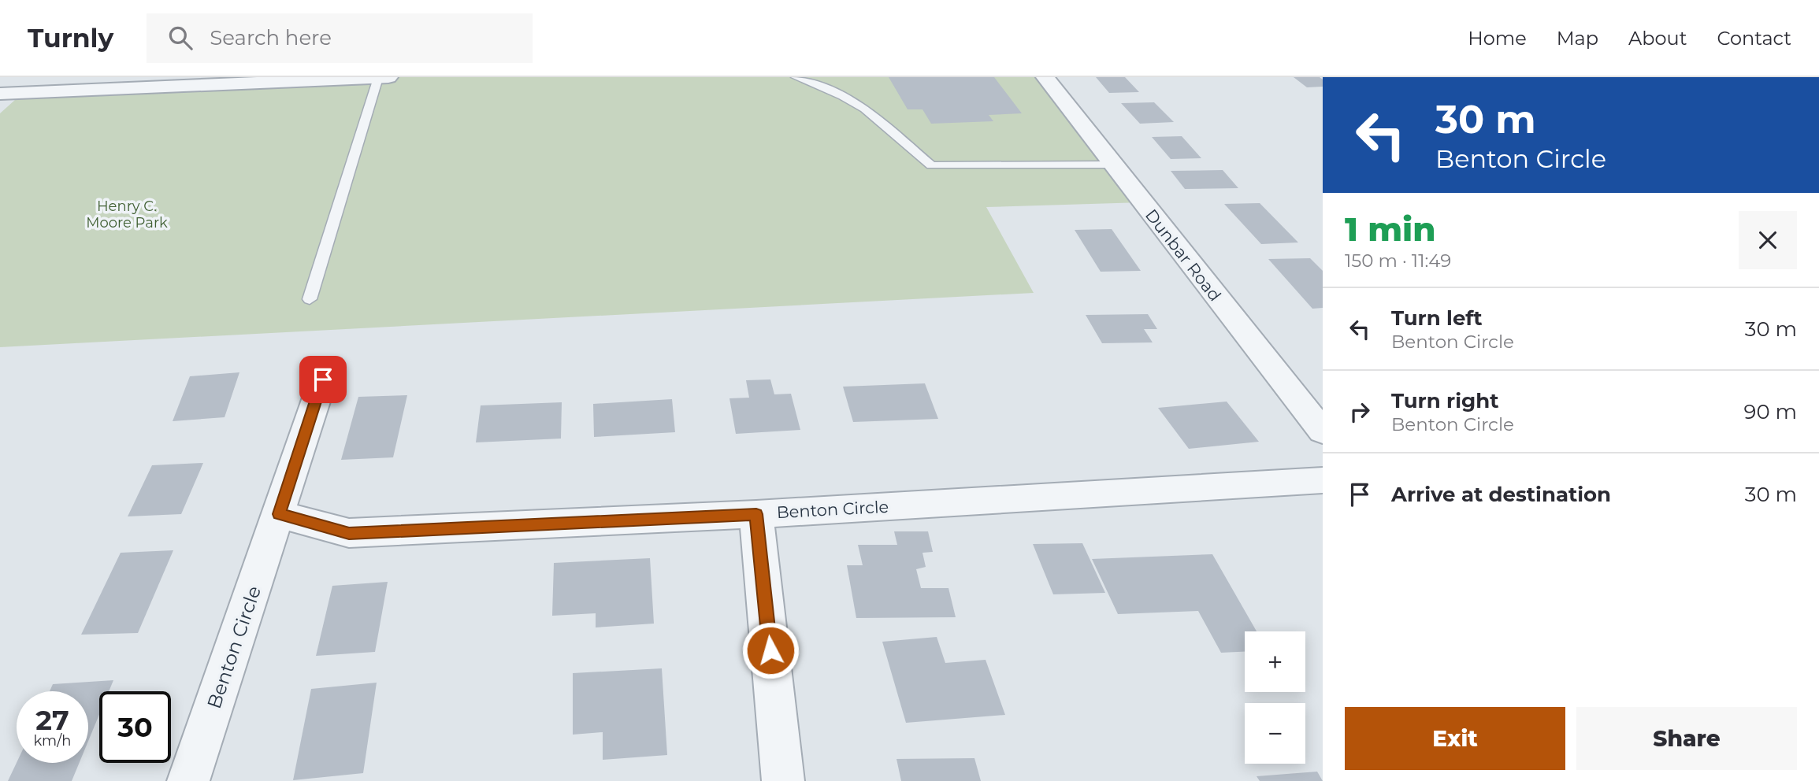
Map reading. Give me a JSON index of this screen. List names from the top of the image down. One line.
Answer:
{"streets":{"street":["Dunbar Road","Benton Circle"]},"parks":["Henry C. Moore Park"],"page":{"header":"Turnly","search":"Search here","nav":["Home","Map","About","Contact"],"turn":["30 m","Benton Circle"],"heading":["1 min","150 m · 11:49"],"list":[{"name":"Turn left","note":"Benton Circle","value":"30 m"},{"name":"Turn right","note":"Benton Circle","value":"90 m"},{"name":"Arrive at destination","value":"30 m"}],"map_buttons":["+","−"],"speed":"27 km/h","limit":"30","buttons":["Exit","Share"]}}
